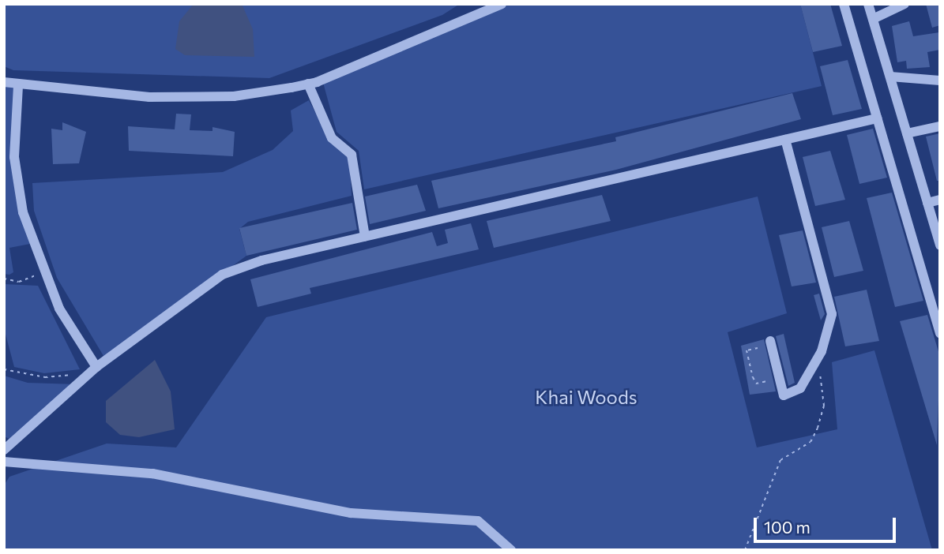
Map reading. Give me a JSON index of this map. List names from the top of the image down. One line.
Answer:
{"parks":["Khai Woods"],"scale_bar":"100 m"}
